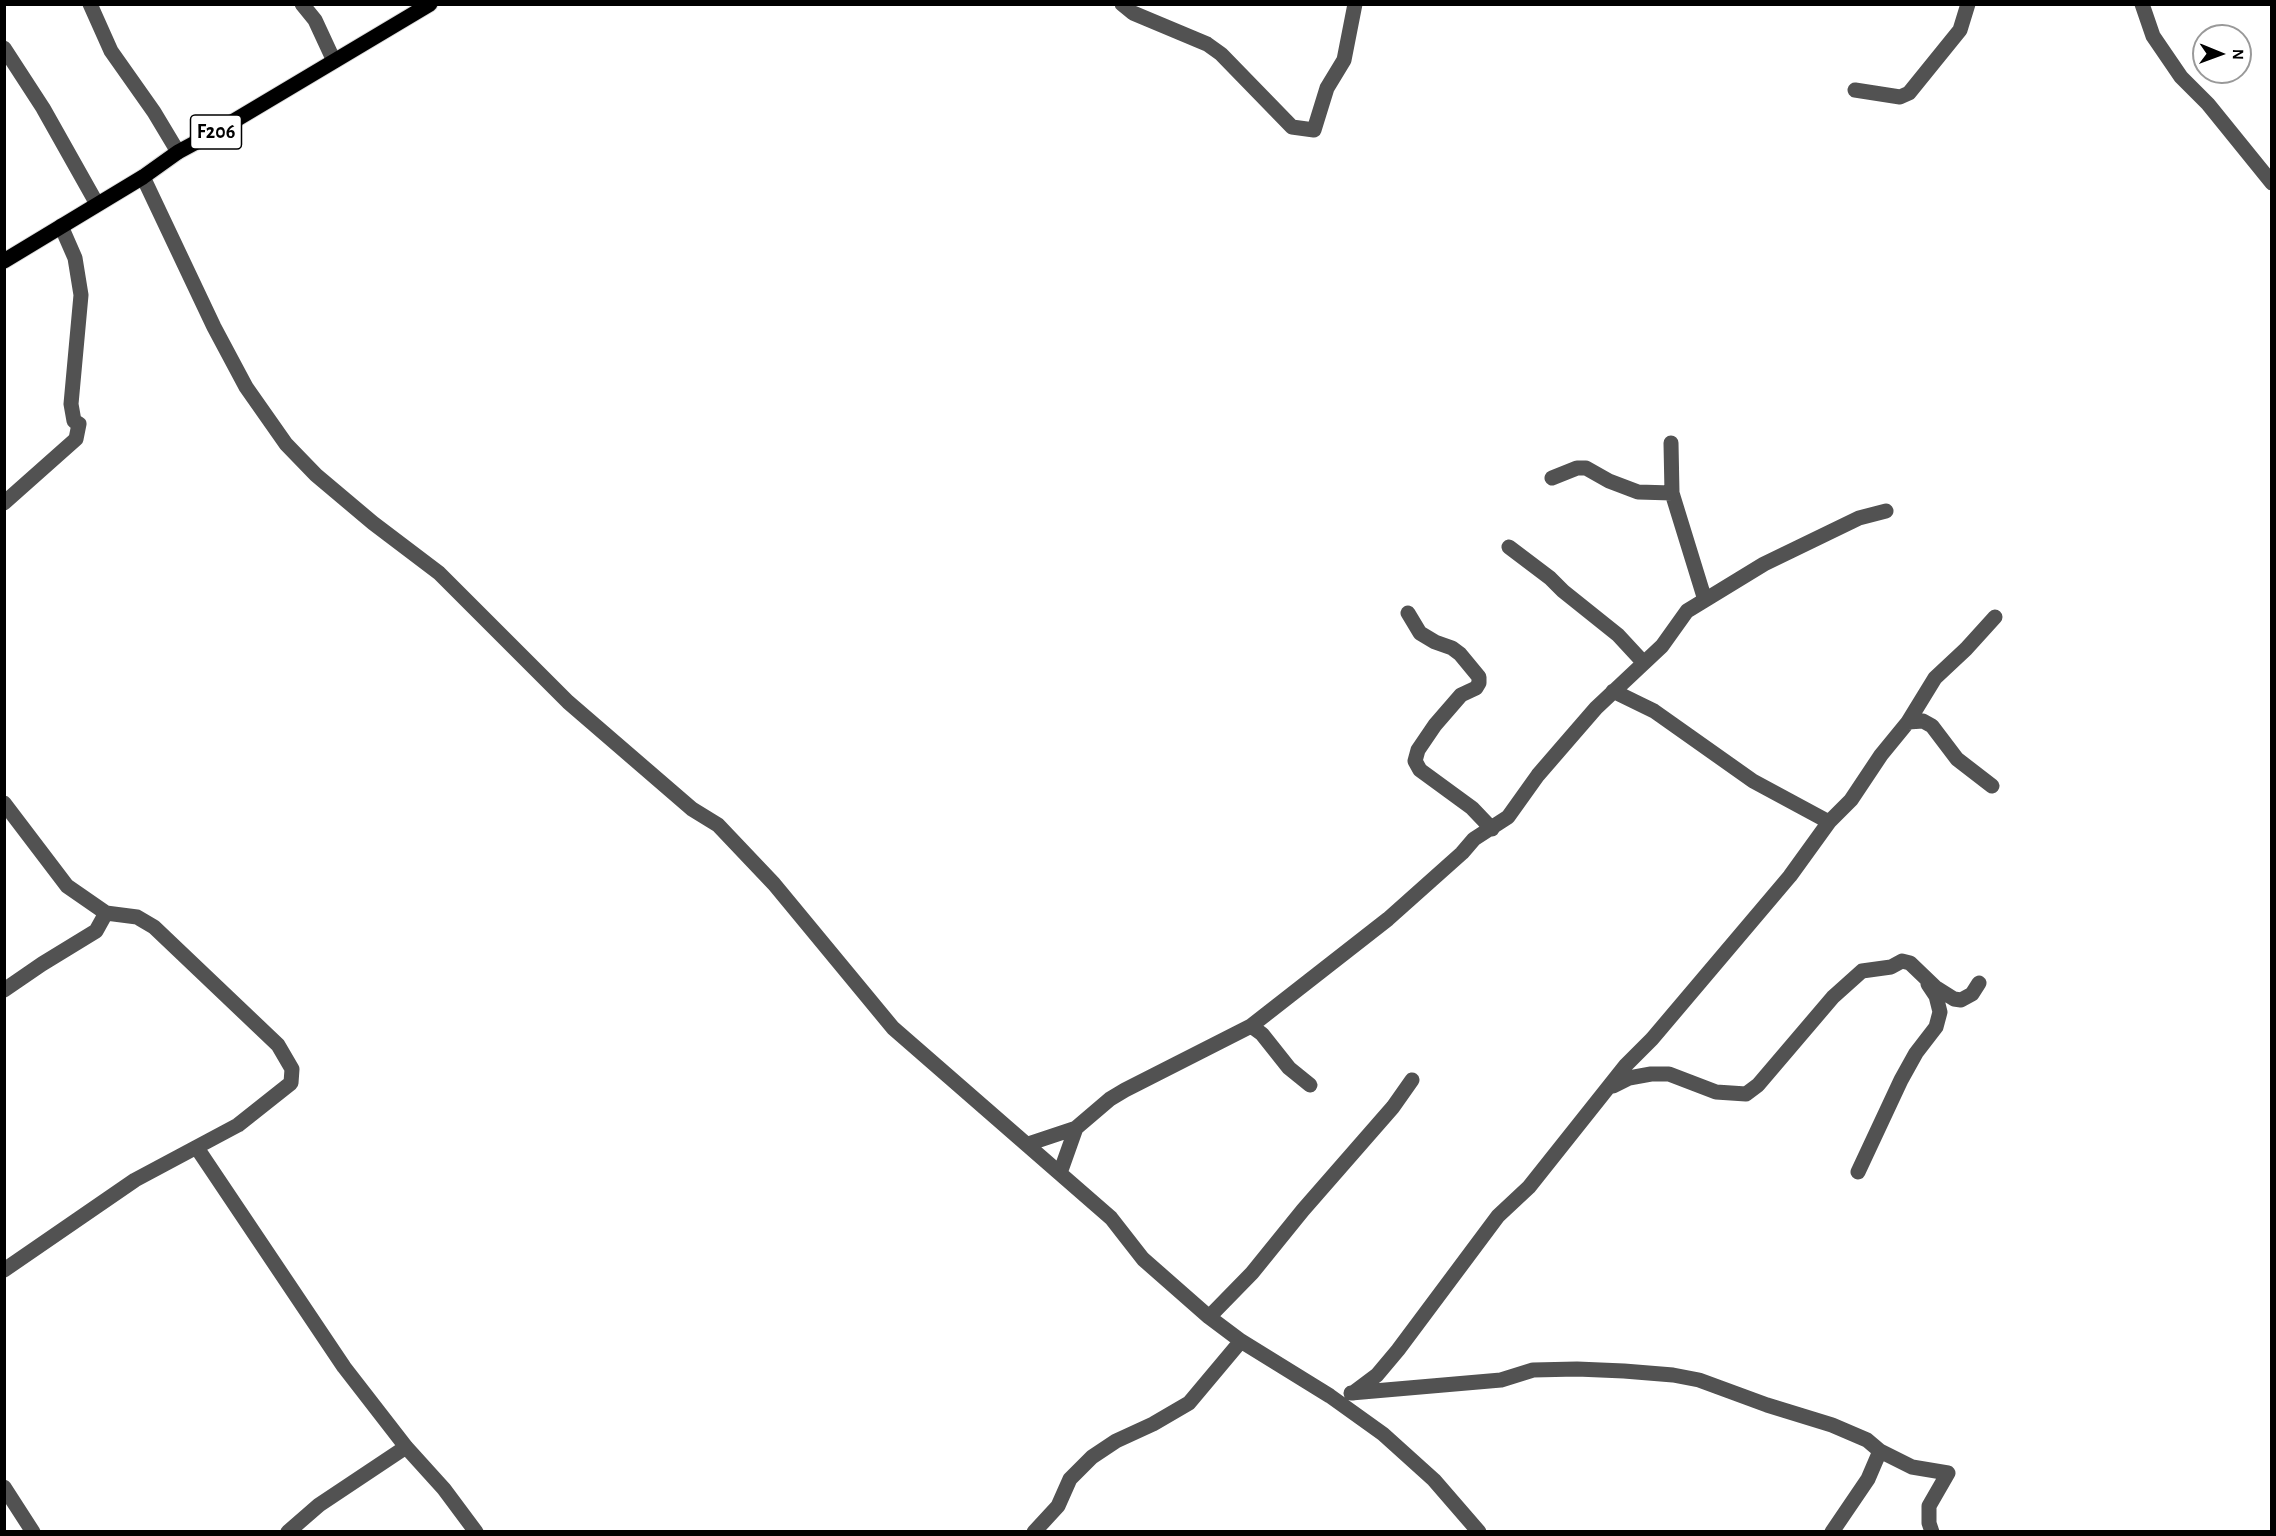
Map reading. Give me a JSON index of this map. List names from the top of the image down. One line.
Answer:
{"streets":{"main road":["F206"]},"north":"right"}
